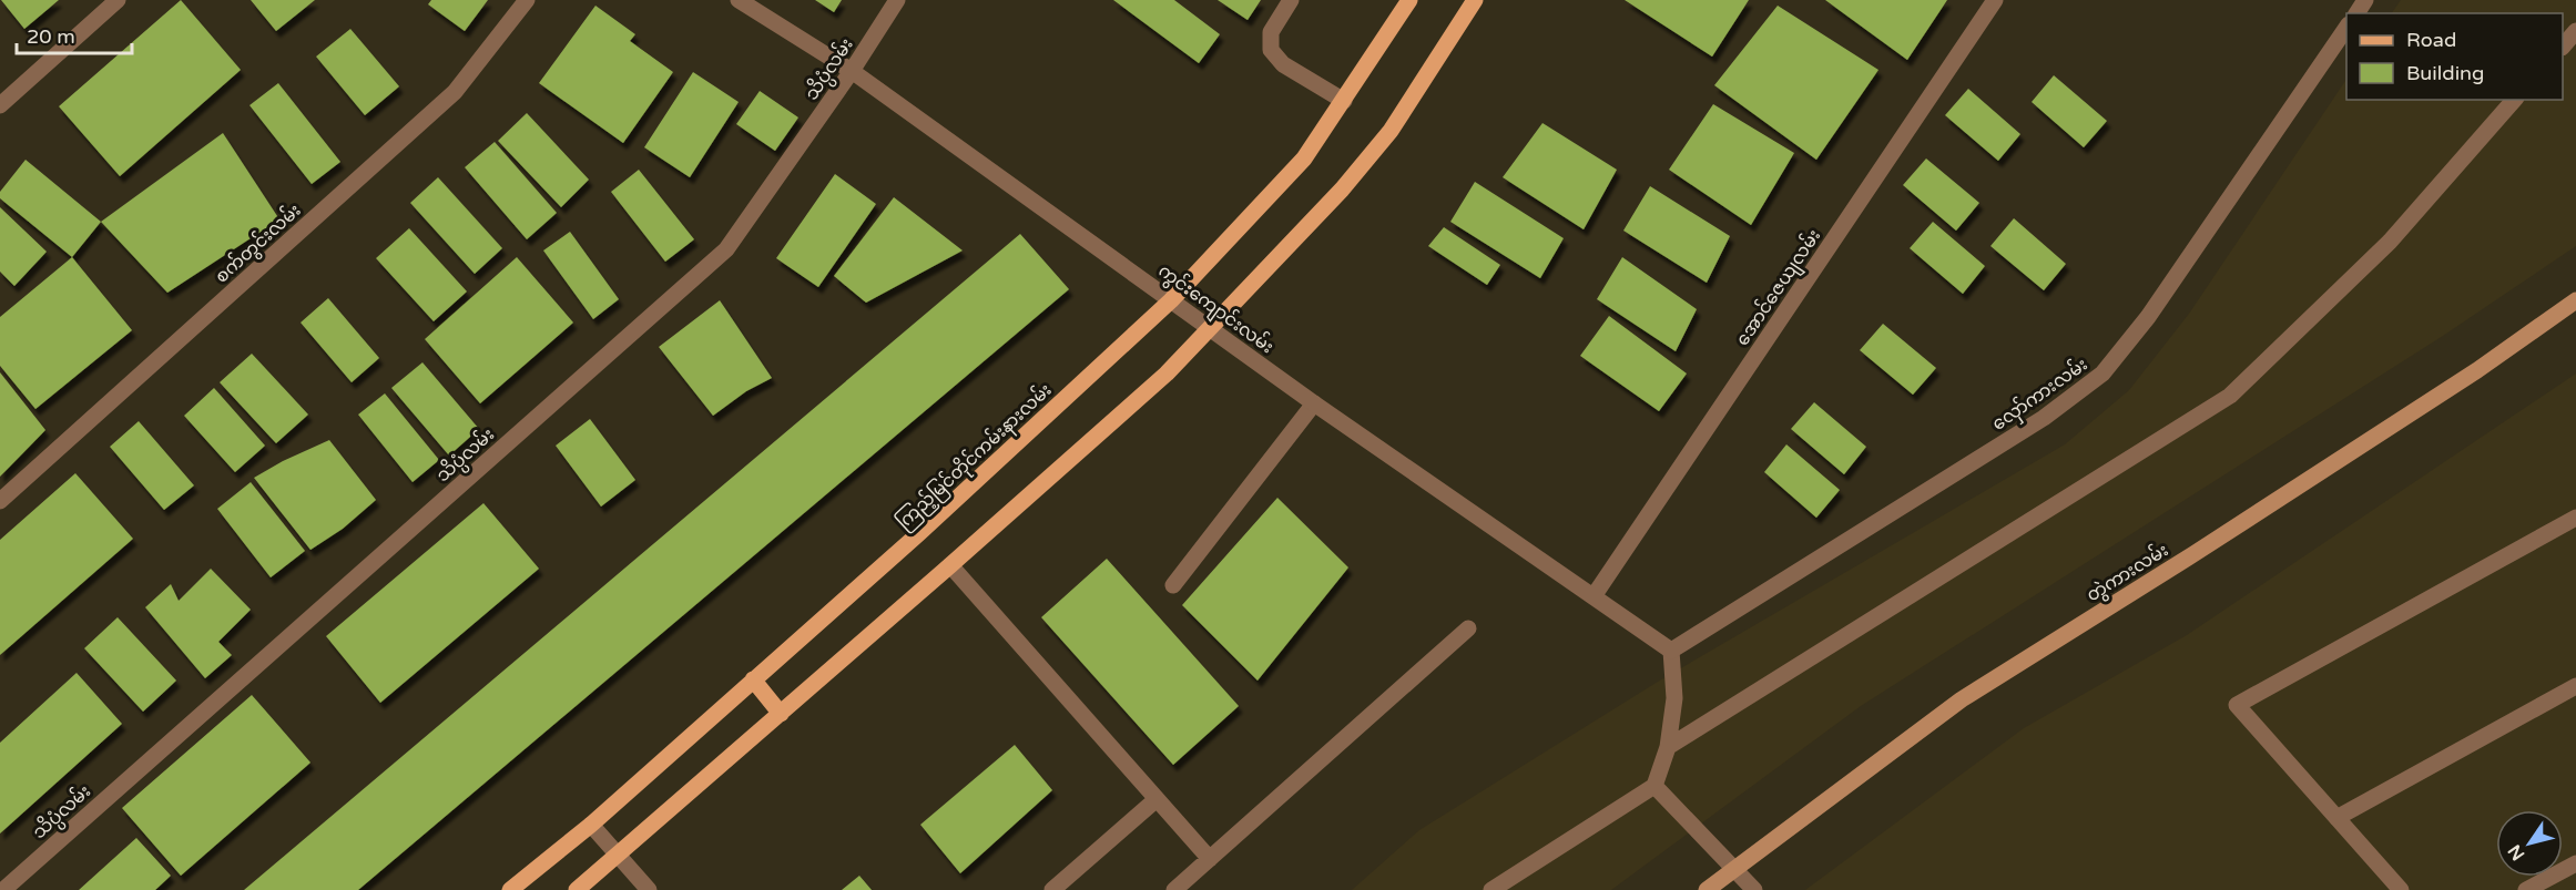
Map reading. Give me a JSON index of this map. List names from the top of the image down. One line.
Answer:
{"streets":{"main road":["ကြည့်မြင်တိုင်ကမ်းနားလမ်း","တွဲကားလမ်း"],"street":["သိပ္ပံလမ်း","စက်တွင်းလမ်း","အောင်ဇေယျလမ်း","ကွင်းကျောင်းလမ်း","လှော်ကားလမ်း"]},"crossings":[["သိပ္ပံလမ်း","ကွင်းကျောင်းလမ်း"],["အောင်ဇေယျလမ်း","ကွင်းကျောင်းလမ်း"],["ကွင်းကျောင်းလမ်း","လှော်ကားလမ်း"],["ကွင်းကျောင်းလမ်း","ကြည့်မြင်တိုင်ကမ်းနားလမ်း"]],"legend":["Road","Building"],"scale_bar":"20 m","north":"bottom left"}
